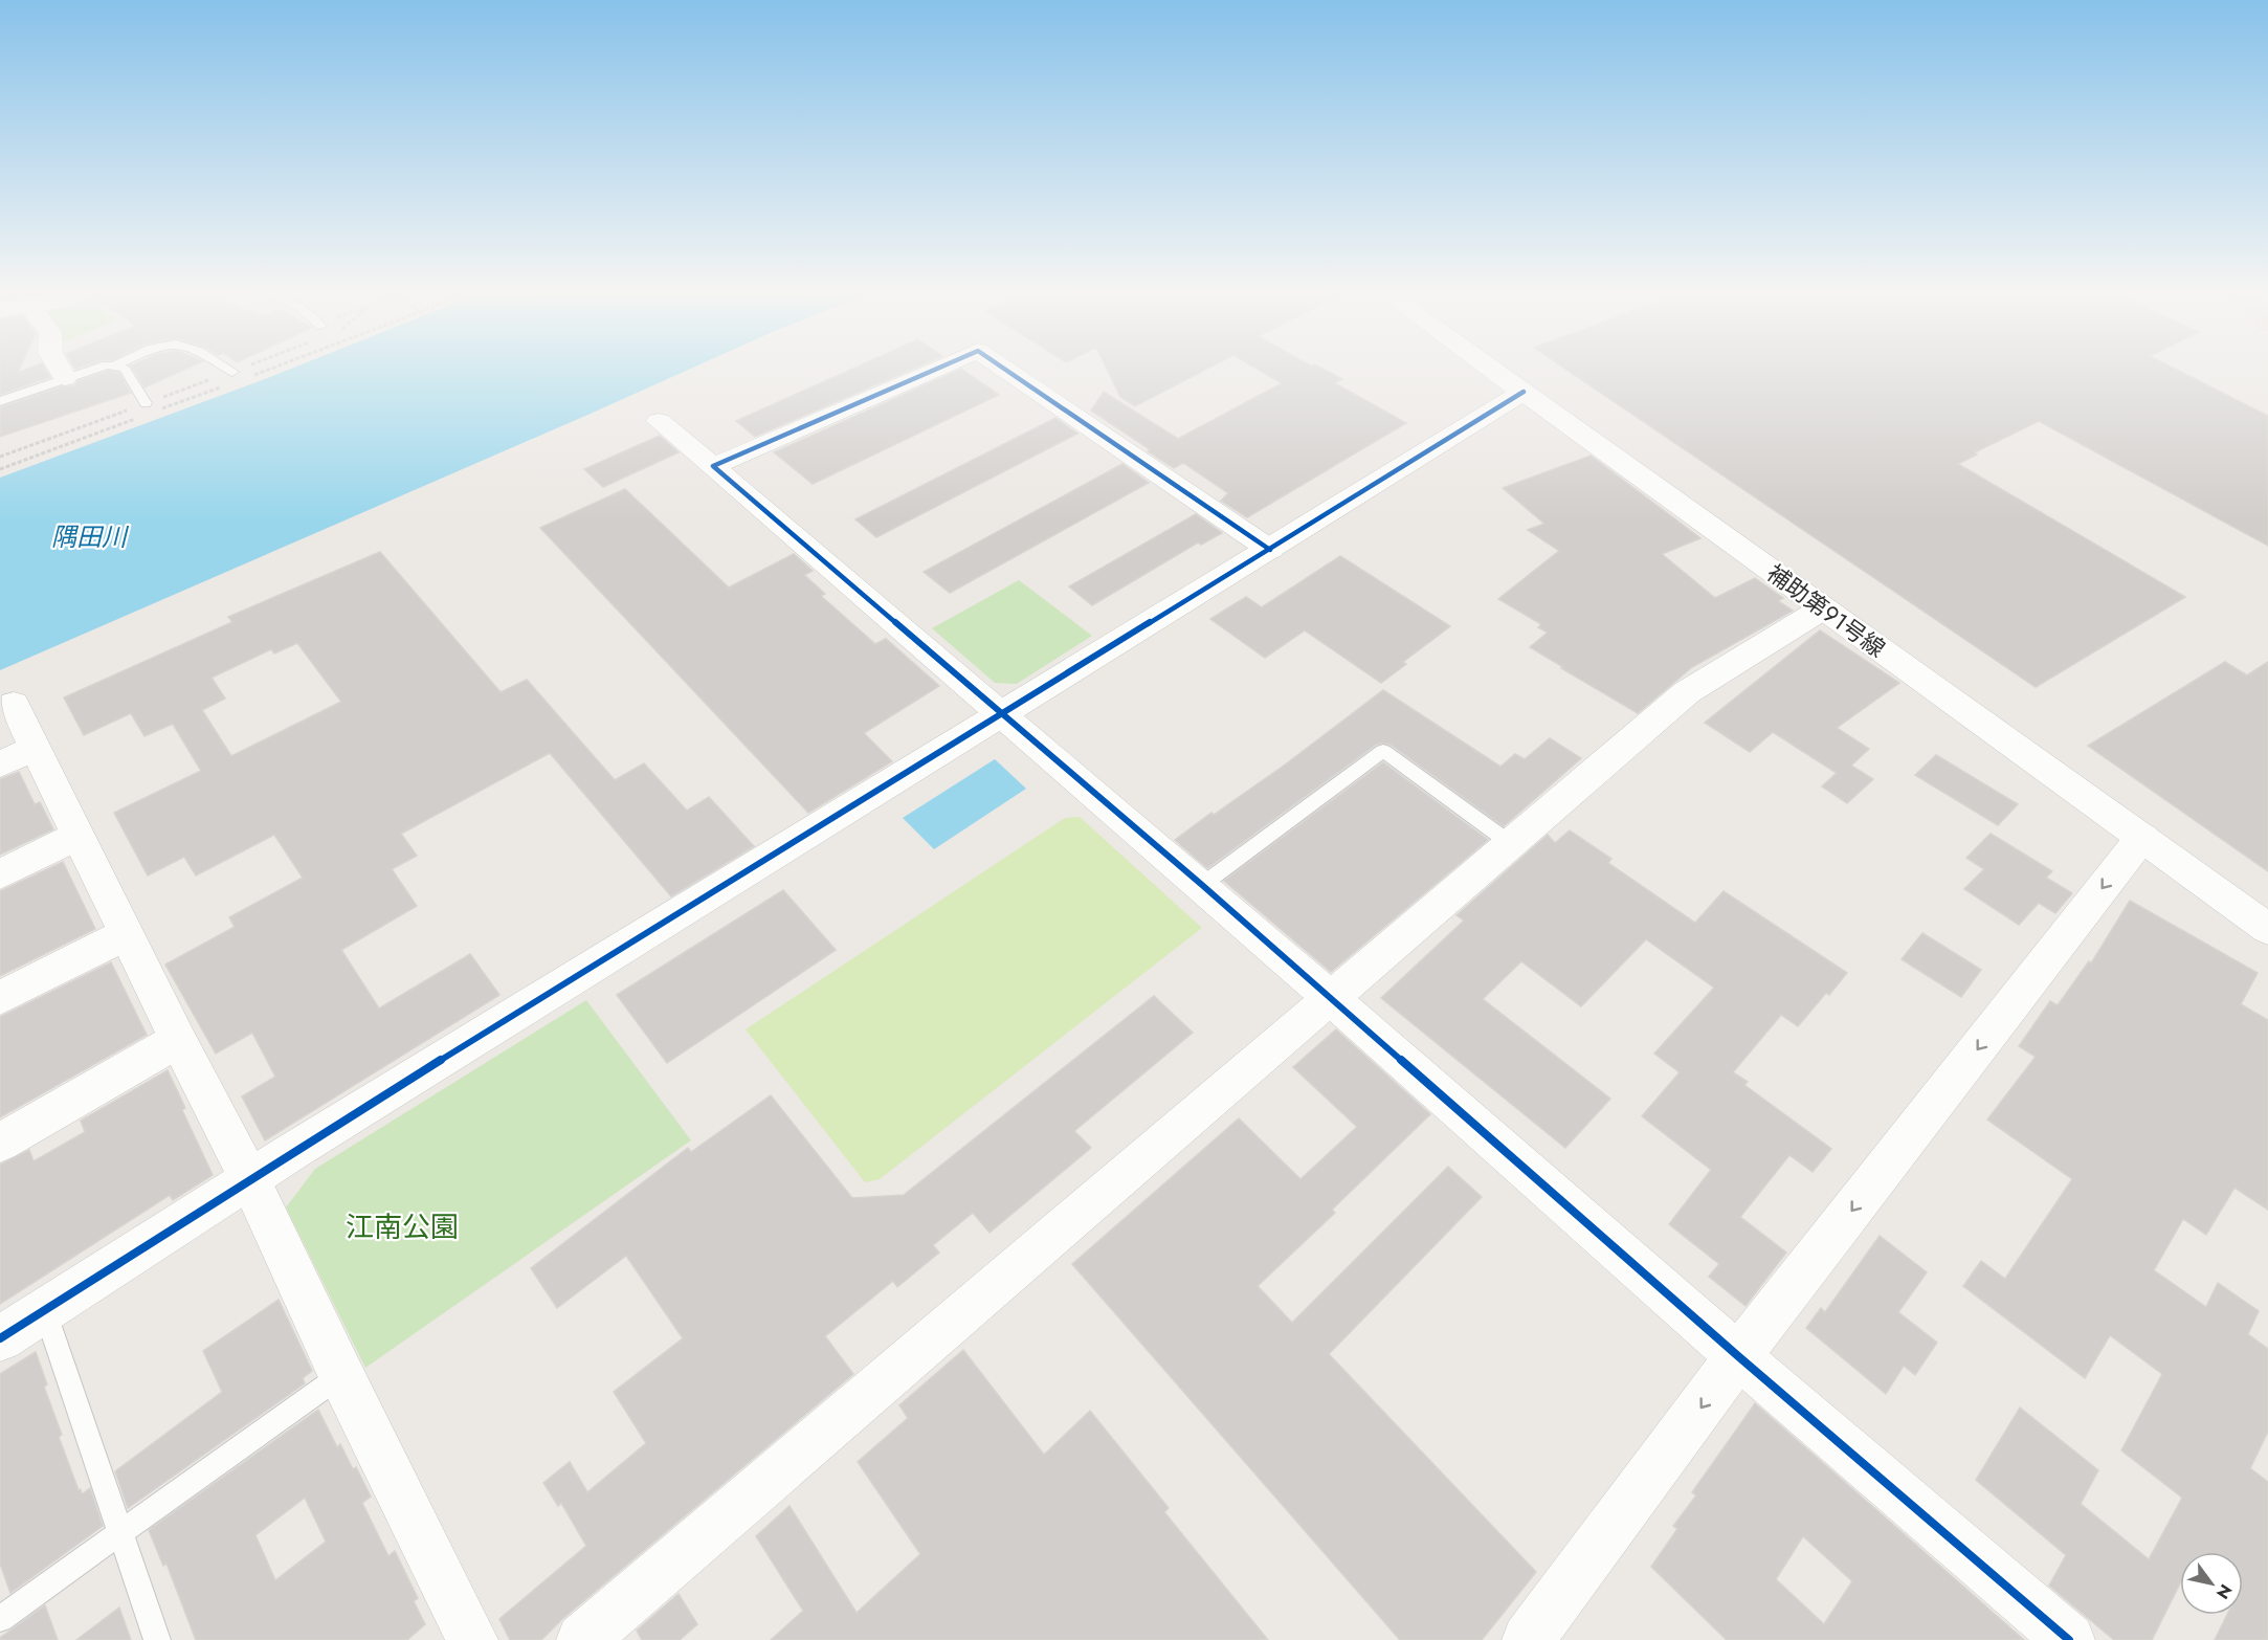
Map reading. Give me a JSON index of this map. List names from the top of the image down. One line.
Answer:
{"streets":{"street":["補助第91号線"]},"water":["隅田川"],"parks":["江南公園"],"north":"bottom right"}
